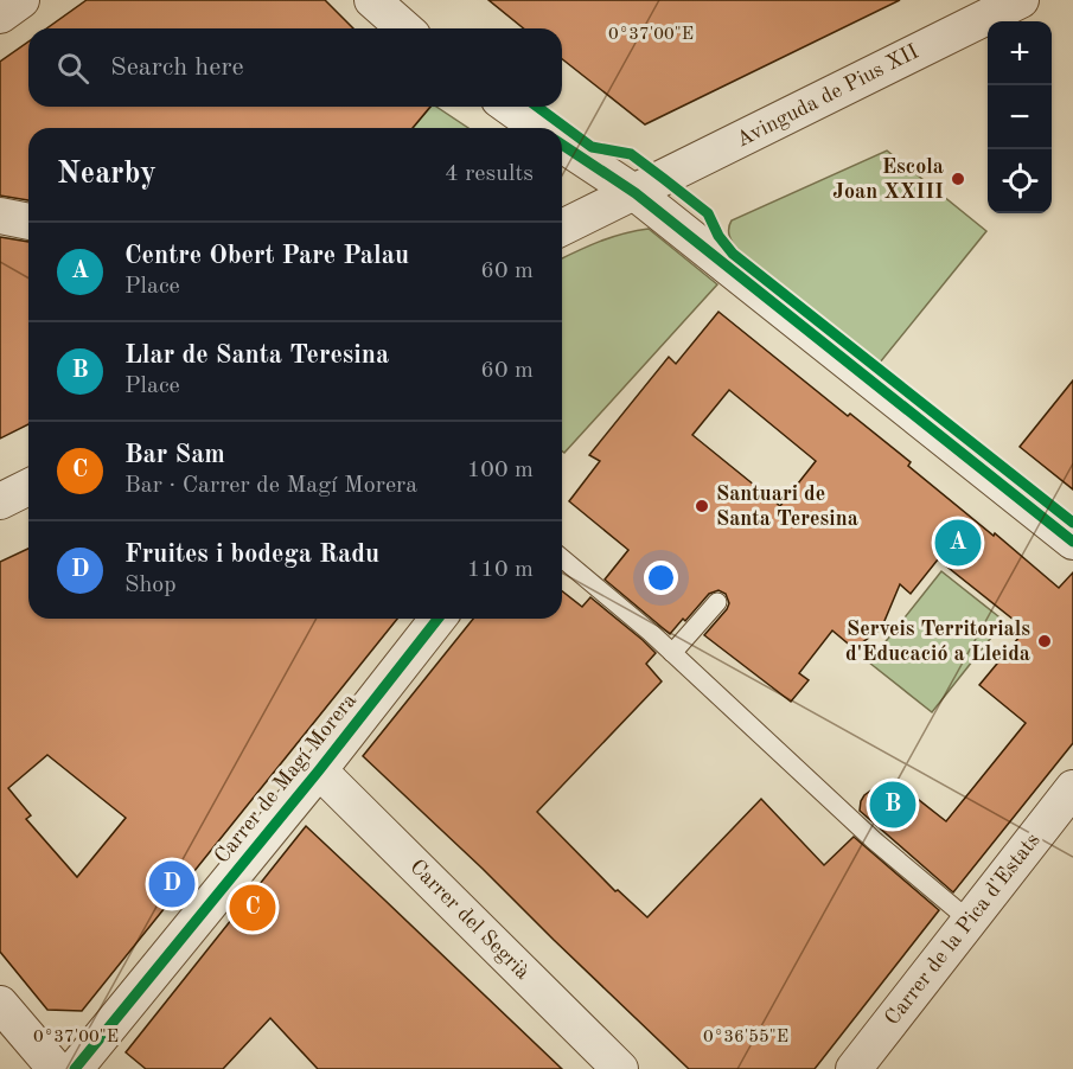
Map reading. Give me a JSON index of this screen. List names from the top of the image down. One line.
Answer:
{"streets":{"street":["Avinguda de Pius XII","Carrer de Magí Morera","Carrer del Segrià","Carrer de la Pica d'Estats"]},"crossings":[["Carrer de Magí Morera","Carrer del Segrià"]],"places":["Escola Joan XXIII","Santuari de Santa Teresina","Serveis Territorials d'Educació a Lleida"],"page":{"map_buttons":["+","−"],"search":"Search here","heading":["Nearby","4 results"],"list":[{"mark":"A","name":"Centre Obert Pare Palau","note":"Place","value":"60 m"},{"mark":"B","name":"Llar de Santa Teresina","note":"Place","value":"60 m"},{"mark":"C","name":"Bar Sam","note":"Bar · Carrer de Magí Morera","value":"100 m"},{"mark":"D","name":"Fruites i bodega Radu","note":"Shop","value":"110 m"}],"pins":["A","B","D","C"]},"coordinates":["0°37'00\"E","0°36'55\"E"]}
